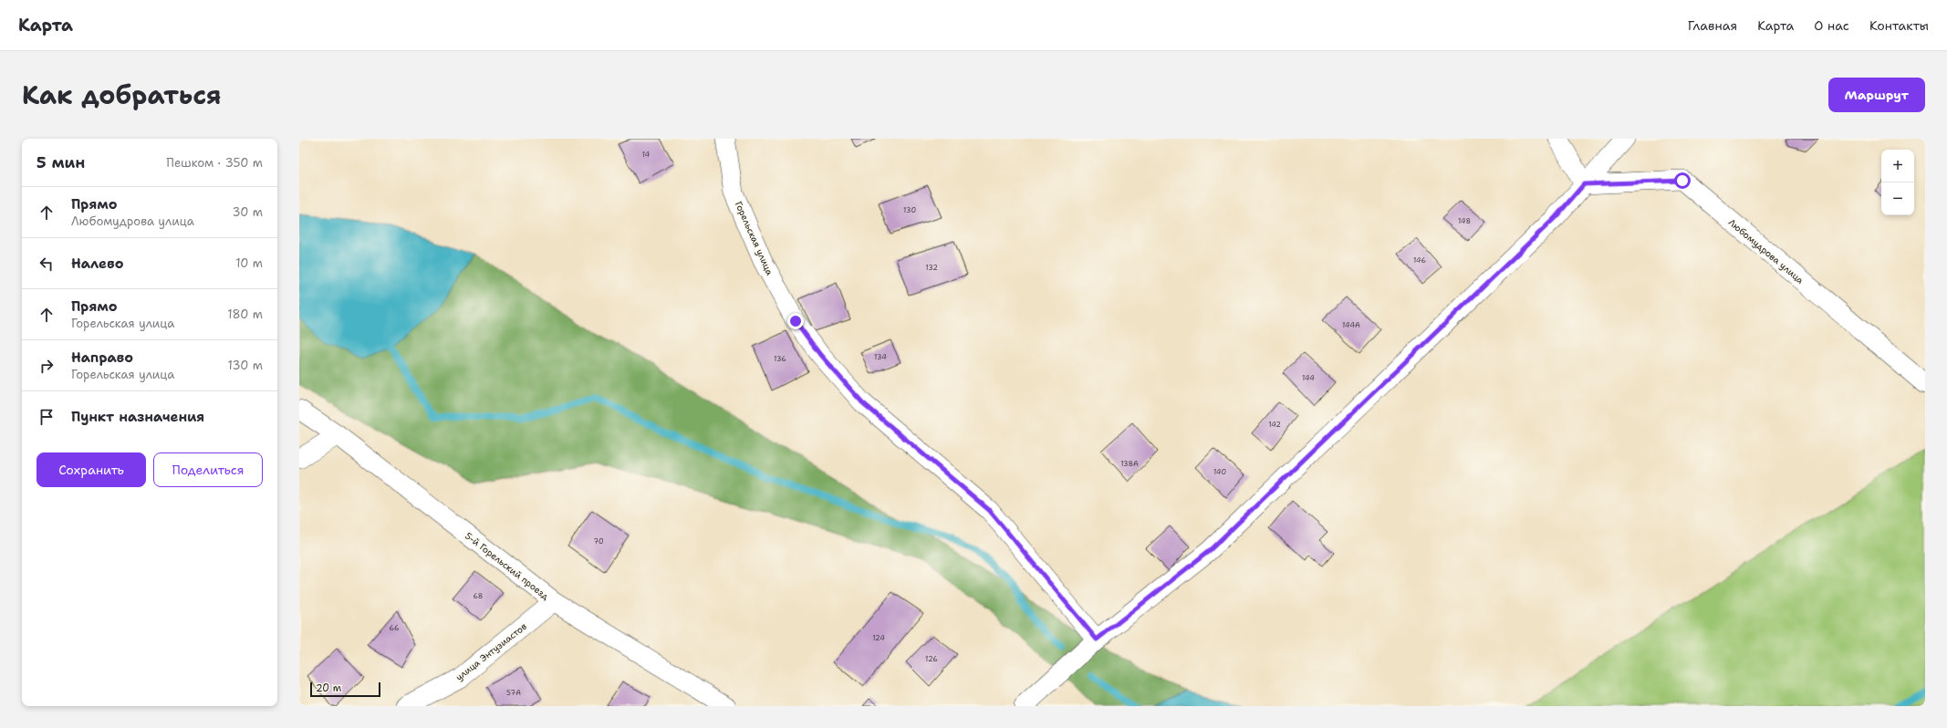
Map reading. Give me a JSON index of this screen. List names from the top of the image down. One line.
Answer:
{"streets":{"street":["Горельская улица","Любомудрова улица","5-й Горельский проезд","улица Энтузиастов"]},"crossings":[["5-й Горельский проезд","улица Энтузиастов"]],"house_numbers":["14","130","148","146","132","144А","134","136","144","142","138А","140","70","68","66","124","126","57А"],"scale_bar":"20 m","page":{"header":"Карта","nav":["Главная","Карта","О нас","Контакты"],"title":"Как добраться","buttons":["Маршрут",["Сохранить","Поделиться"]],"heading":["5 мин","Пешком · 350 m"],"map_buttons":["+","−"],"list":[["Прямо","Любомудрова улица","30 m"],["Налево","10 m"],["Прямо","Горельская улица","180 m"],["Направо","Горельская улица","130 m"],"Пункт назначения"],"scale":"20 m"}}
